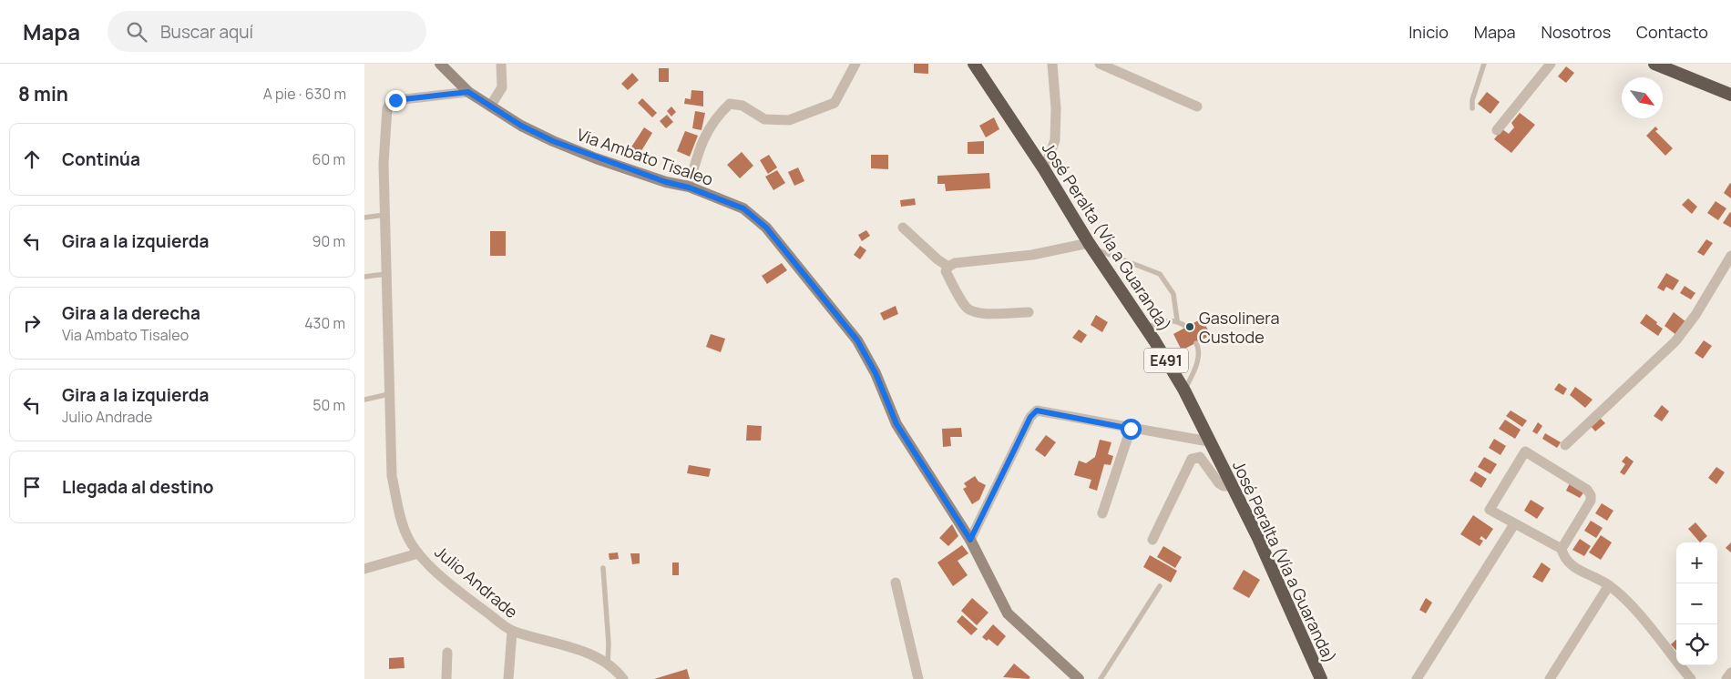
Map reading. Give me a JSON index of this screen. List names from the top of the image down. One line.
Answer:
{"streets":{"highway":["José Peralta (Vía a Guaranda)","E491"],"main road":["Via Ambato Tisaleo"],"street":["Julio Andrade"]},"crossings":[["Via Ambato Tisaleo","Julio Andrade"]],"places":["Gasolinera Custode"],"north":"bottom right","page":{"header":"Mapa","search":"Buscar aquí","nav":["Inicio","Mapa","Nosotros","Contacto"],"heading":["8 min","A pie · 630 m"],"list":[["Continúa","60 m"],["Gira a la izquierda","90 m"],["Gira a la derecha","Via Ambato Tisaleo","430 m"],["Gira a la izquierda","Julio Andrade","50 m"],"Llegada al destino"],"map_buttons":["+","−"]}}
